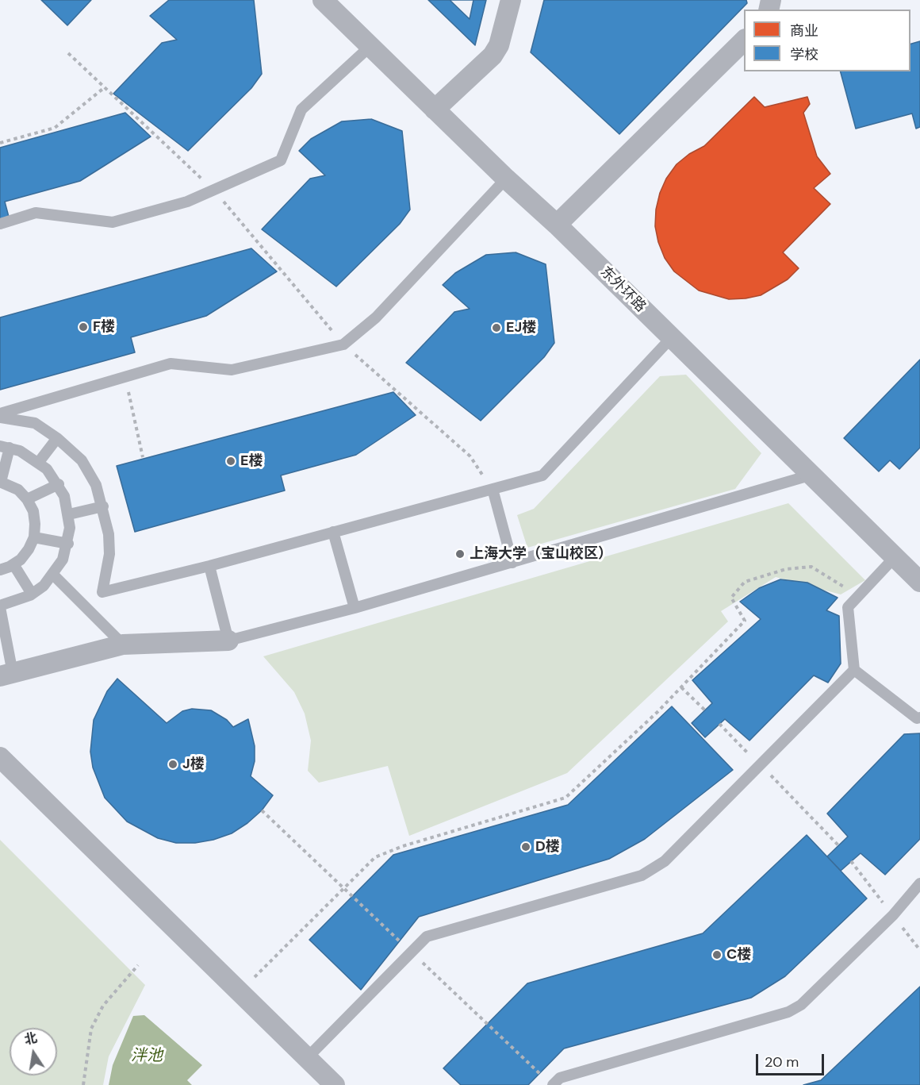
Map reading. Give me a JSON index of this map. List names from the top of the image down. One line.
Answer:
{"streets":{"street":["东外环路"]},"water":["泮池"],"places":["F楼","EJ楼","E楼","上海大学（宝山校区）","J楼","D楼","C楼"],"legend":["商业","学校"],"scale_bar":"20 m","north":"top"}
